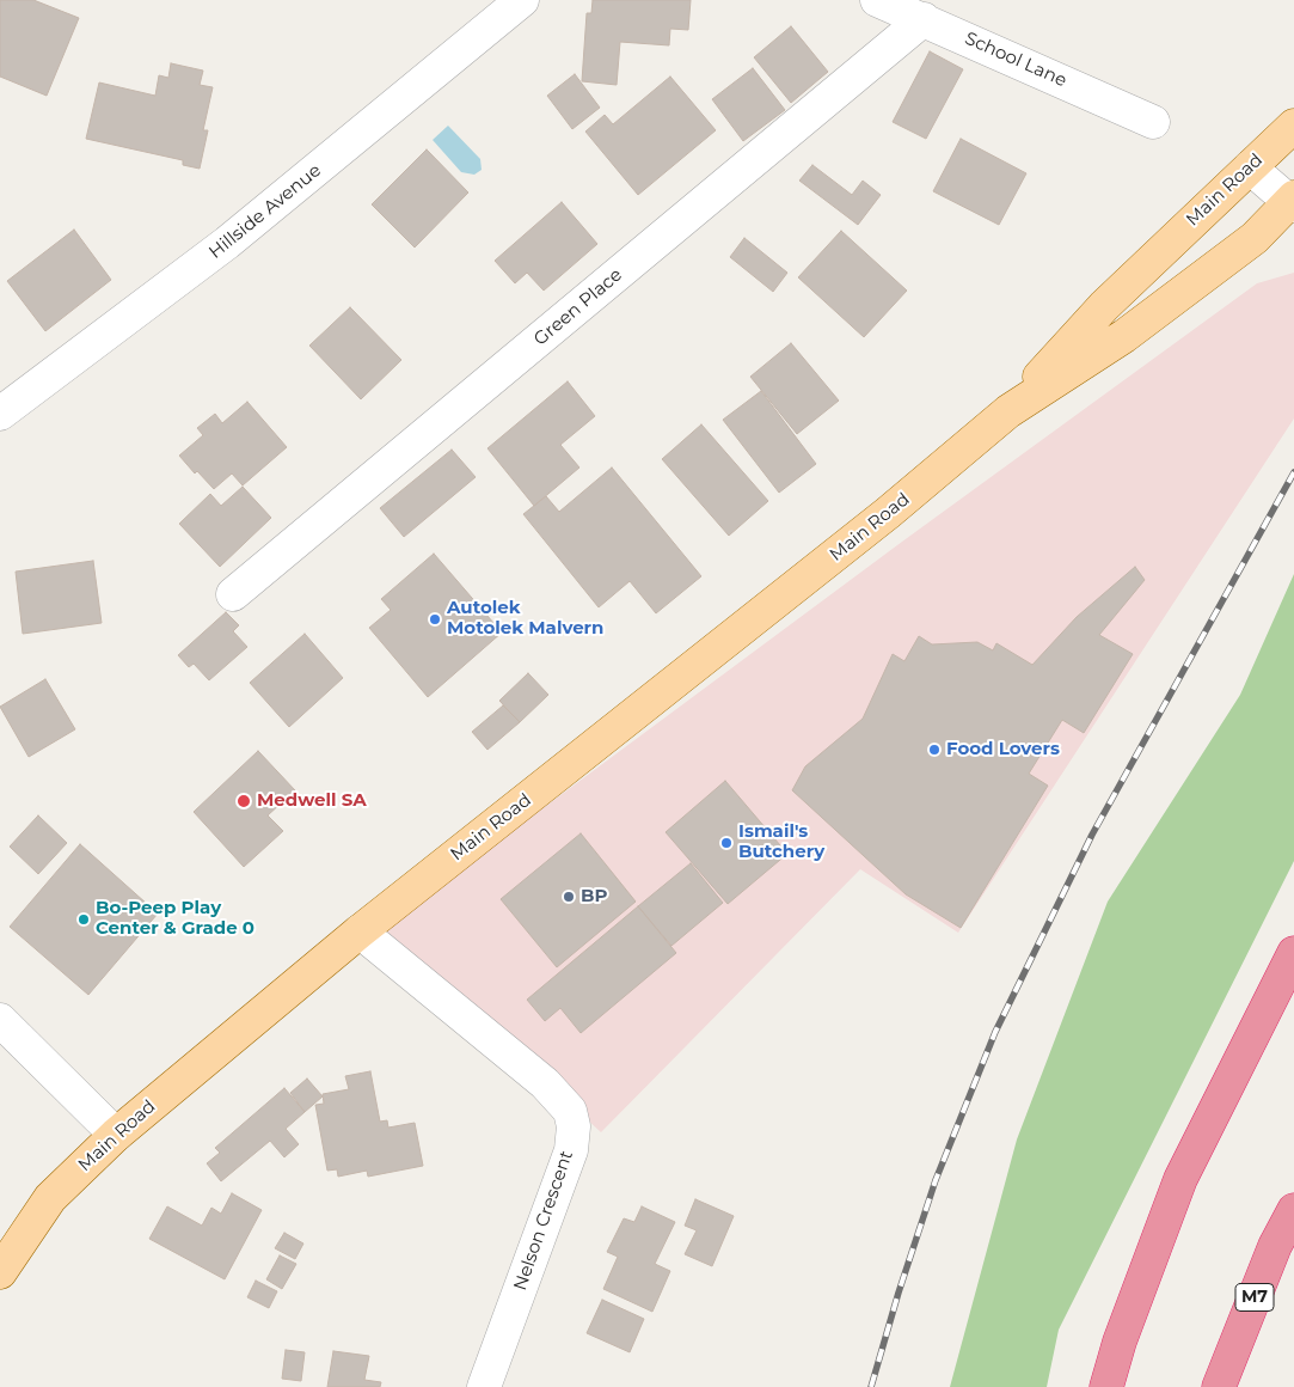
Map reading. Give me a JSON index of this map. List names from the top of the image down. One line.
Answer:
{"streets":{"highway":["M7"],"main road":["Main Road"],"street":["School Lane","Hillside Avenue","Green Place","Nelson Crescent"]},"crossings":[["School Lane","Green Place"],["Main Road","Nelson Crescent"]],"places":["Autolek Motolek Malvern","Food Lovers","Medwell SA","Ismail's Butchery","BP","Bo-Peep Play Center & Grade 0"]}
